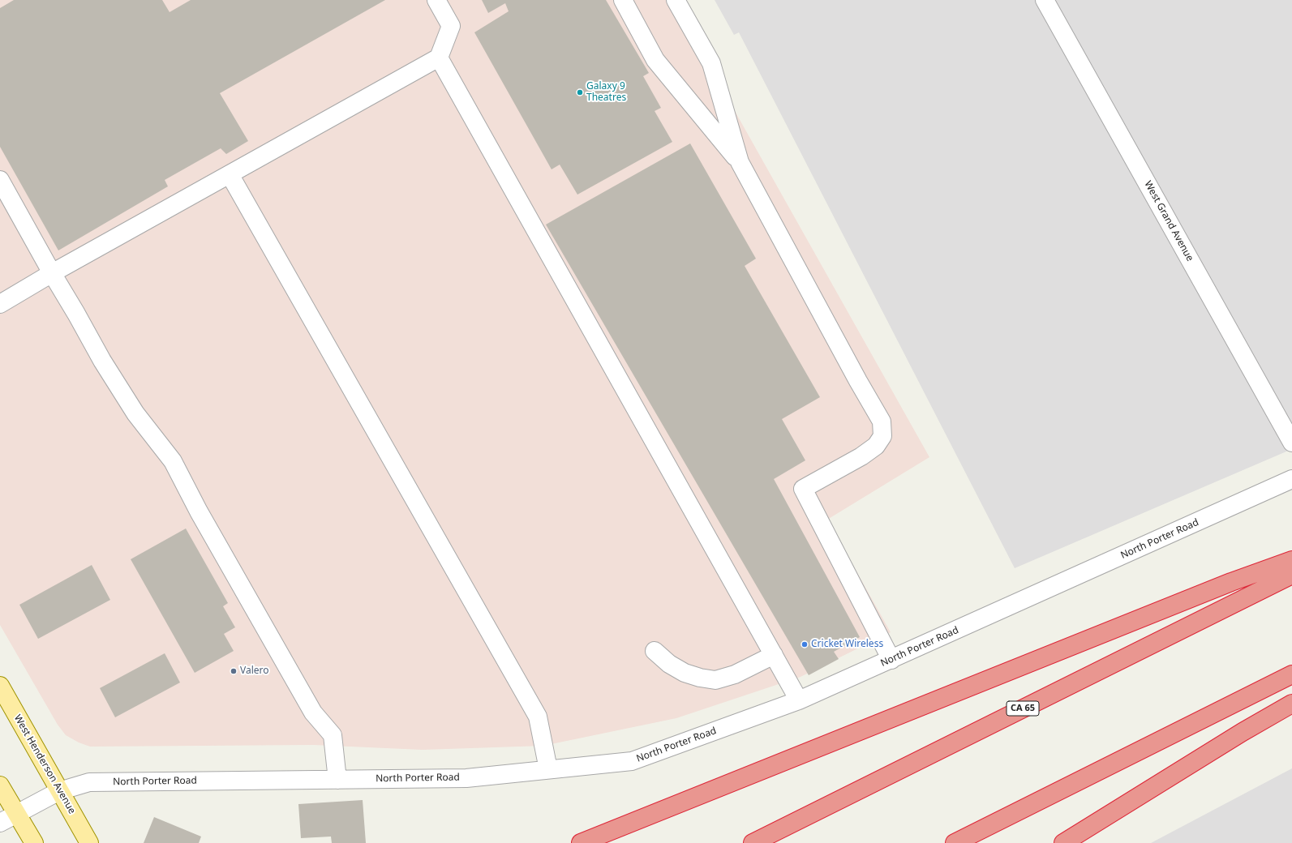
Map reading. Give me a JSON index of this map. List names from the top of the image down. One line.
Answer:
{"streets":{"highway":["CA 65"],"main road":["West Henderson Avenue"],"street":["West Grand Avenue","North Porter Road"]},"crossings":[["North Porter Road","West Henderson Avenue"]],"places":["Galaxy 9 Theatres","Cricket Wireless","Valero"]}
